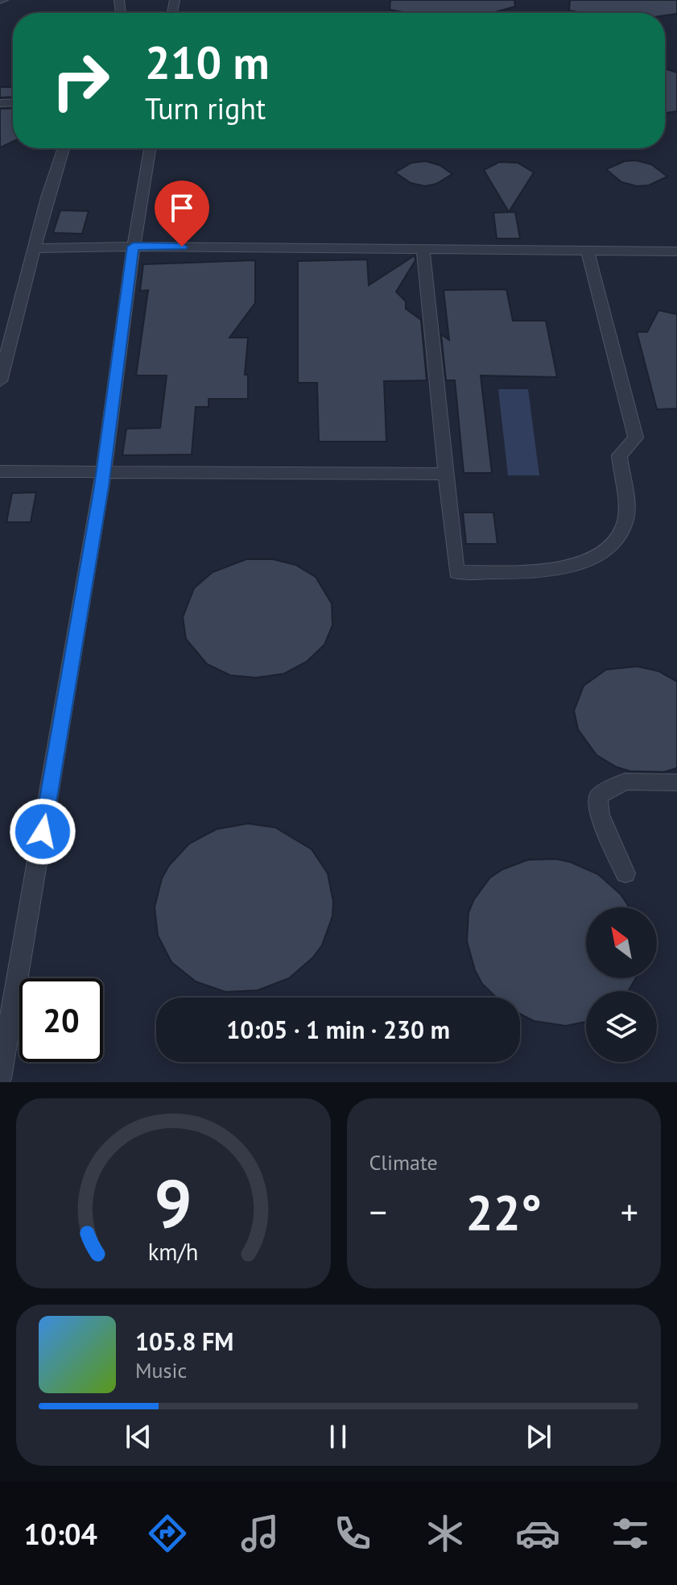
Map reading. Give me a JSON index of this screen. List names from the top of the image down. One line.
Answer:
{"north":"top left","page":{"turn":["210 m","Turn right"],"limit":"20","trip":"10:05 · 1 min · 230 m","tile":"Climate","heat":["−","22°","+"],"song":["105.8 FM","Music"],"tabs":"10:04","gauge":["9","km/h"]}}
